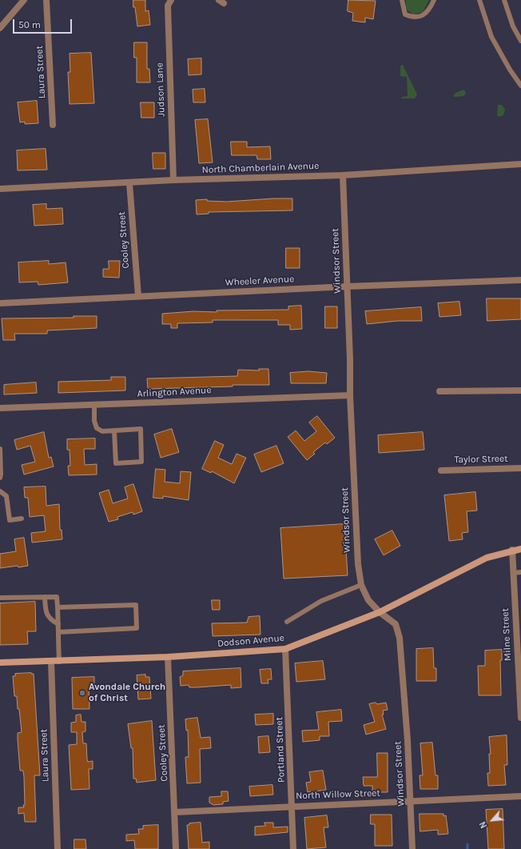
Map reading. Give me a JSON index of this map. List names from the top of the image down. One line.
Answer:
{"streets":{"main road":["Dodson Avenue"],"street":["Laura Street","Judson Lane","North Chamberlain Avenue","Cooley Street","Windsor Street","Wheeler Avenue","Arlington Avenue","Taylor Street","Milne Street","Portland Street","North Willow Street"]},"crossings":[["Laura Street","Dodson Avenue"],["Judson Lane","North Chamberlain Avenue"],["North Chamberlain Avenue","Cooley Street"],["North Chamberlain Avenue","Windsor Street"],["Cooley Street","Wheeler Avenue"],["Cooley Street","Dodson Avenue"],["Cooley Street","North Willow Street"],["Windsor Street","Wheeler Avenue"],["Windsor Street","Arlington Avenue"],["Windsor Street","Dodson Avenue"],["Windsor Street","North Willow Street"],["Milne Street","Dodson Avenue"],["Dodson Avenue","Portland Street"],["Portland Street","North Willow Street"]],"places":["Avondale Church of Christ"],"scale_bar":"50 m","north":"bottom left"}
